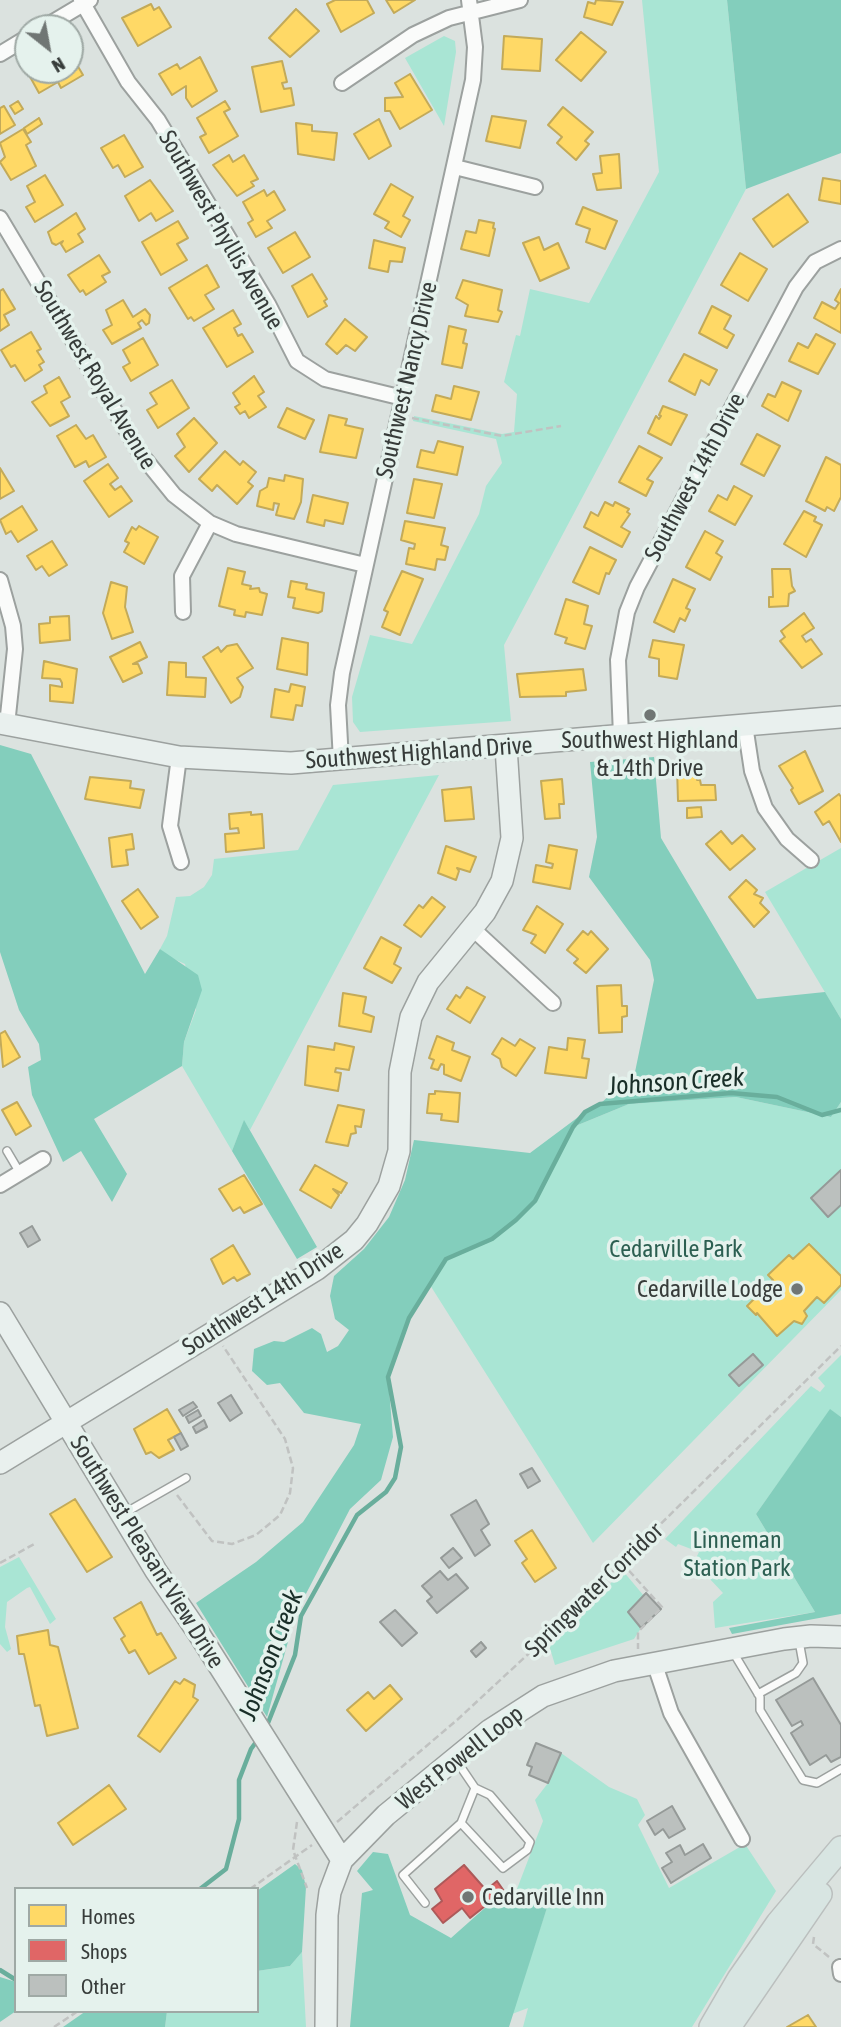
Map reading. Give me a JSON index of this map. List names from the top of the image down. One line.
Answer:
{"streets":{"street":["Southwest Phyllis Avenue","Southwest Royal Avenue","Southwest Nancy Drive","Southwest 14th Drive","Southwest Highland Drive","Southwest Pleasant View Drive","West Powell Loop"],"path":["Springwater Corridor"]},"crossings":[["Southwest Phyllis Avenue","Southwest Nancy Drive"],["Southwest Royal Avenue","Southwest Nancy Drive"],["Southwest Nancy Drive","Southwest Highland Drive"],["Southwest 14th Drive","Southwest Highland Drive"],["Southwest 14th Drive","Southwest Pleasant View Drive"],["Southwest Pleasant View Drive","West Powell Loop"]],"water":["Johnson Creek"],"parks":["Cedarville Park","Linneman Station Park"],"places":["Southwest Highland & 14th Drive","Cedarville Lodge","Cedarville Inn"],"legend":["Homes","Shops","Other"],"north":"bottom right"}
